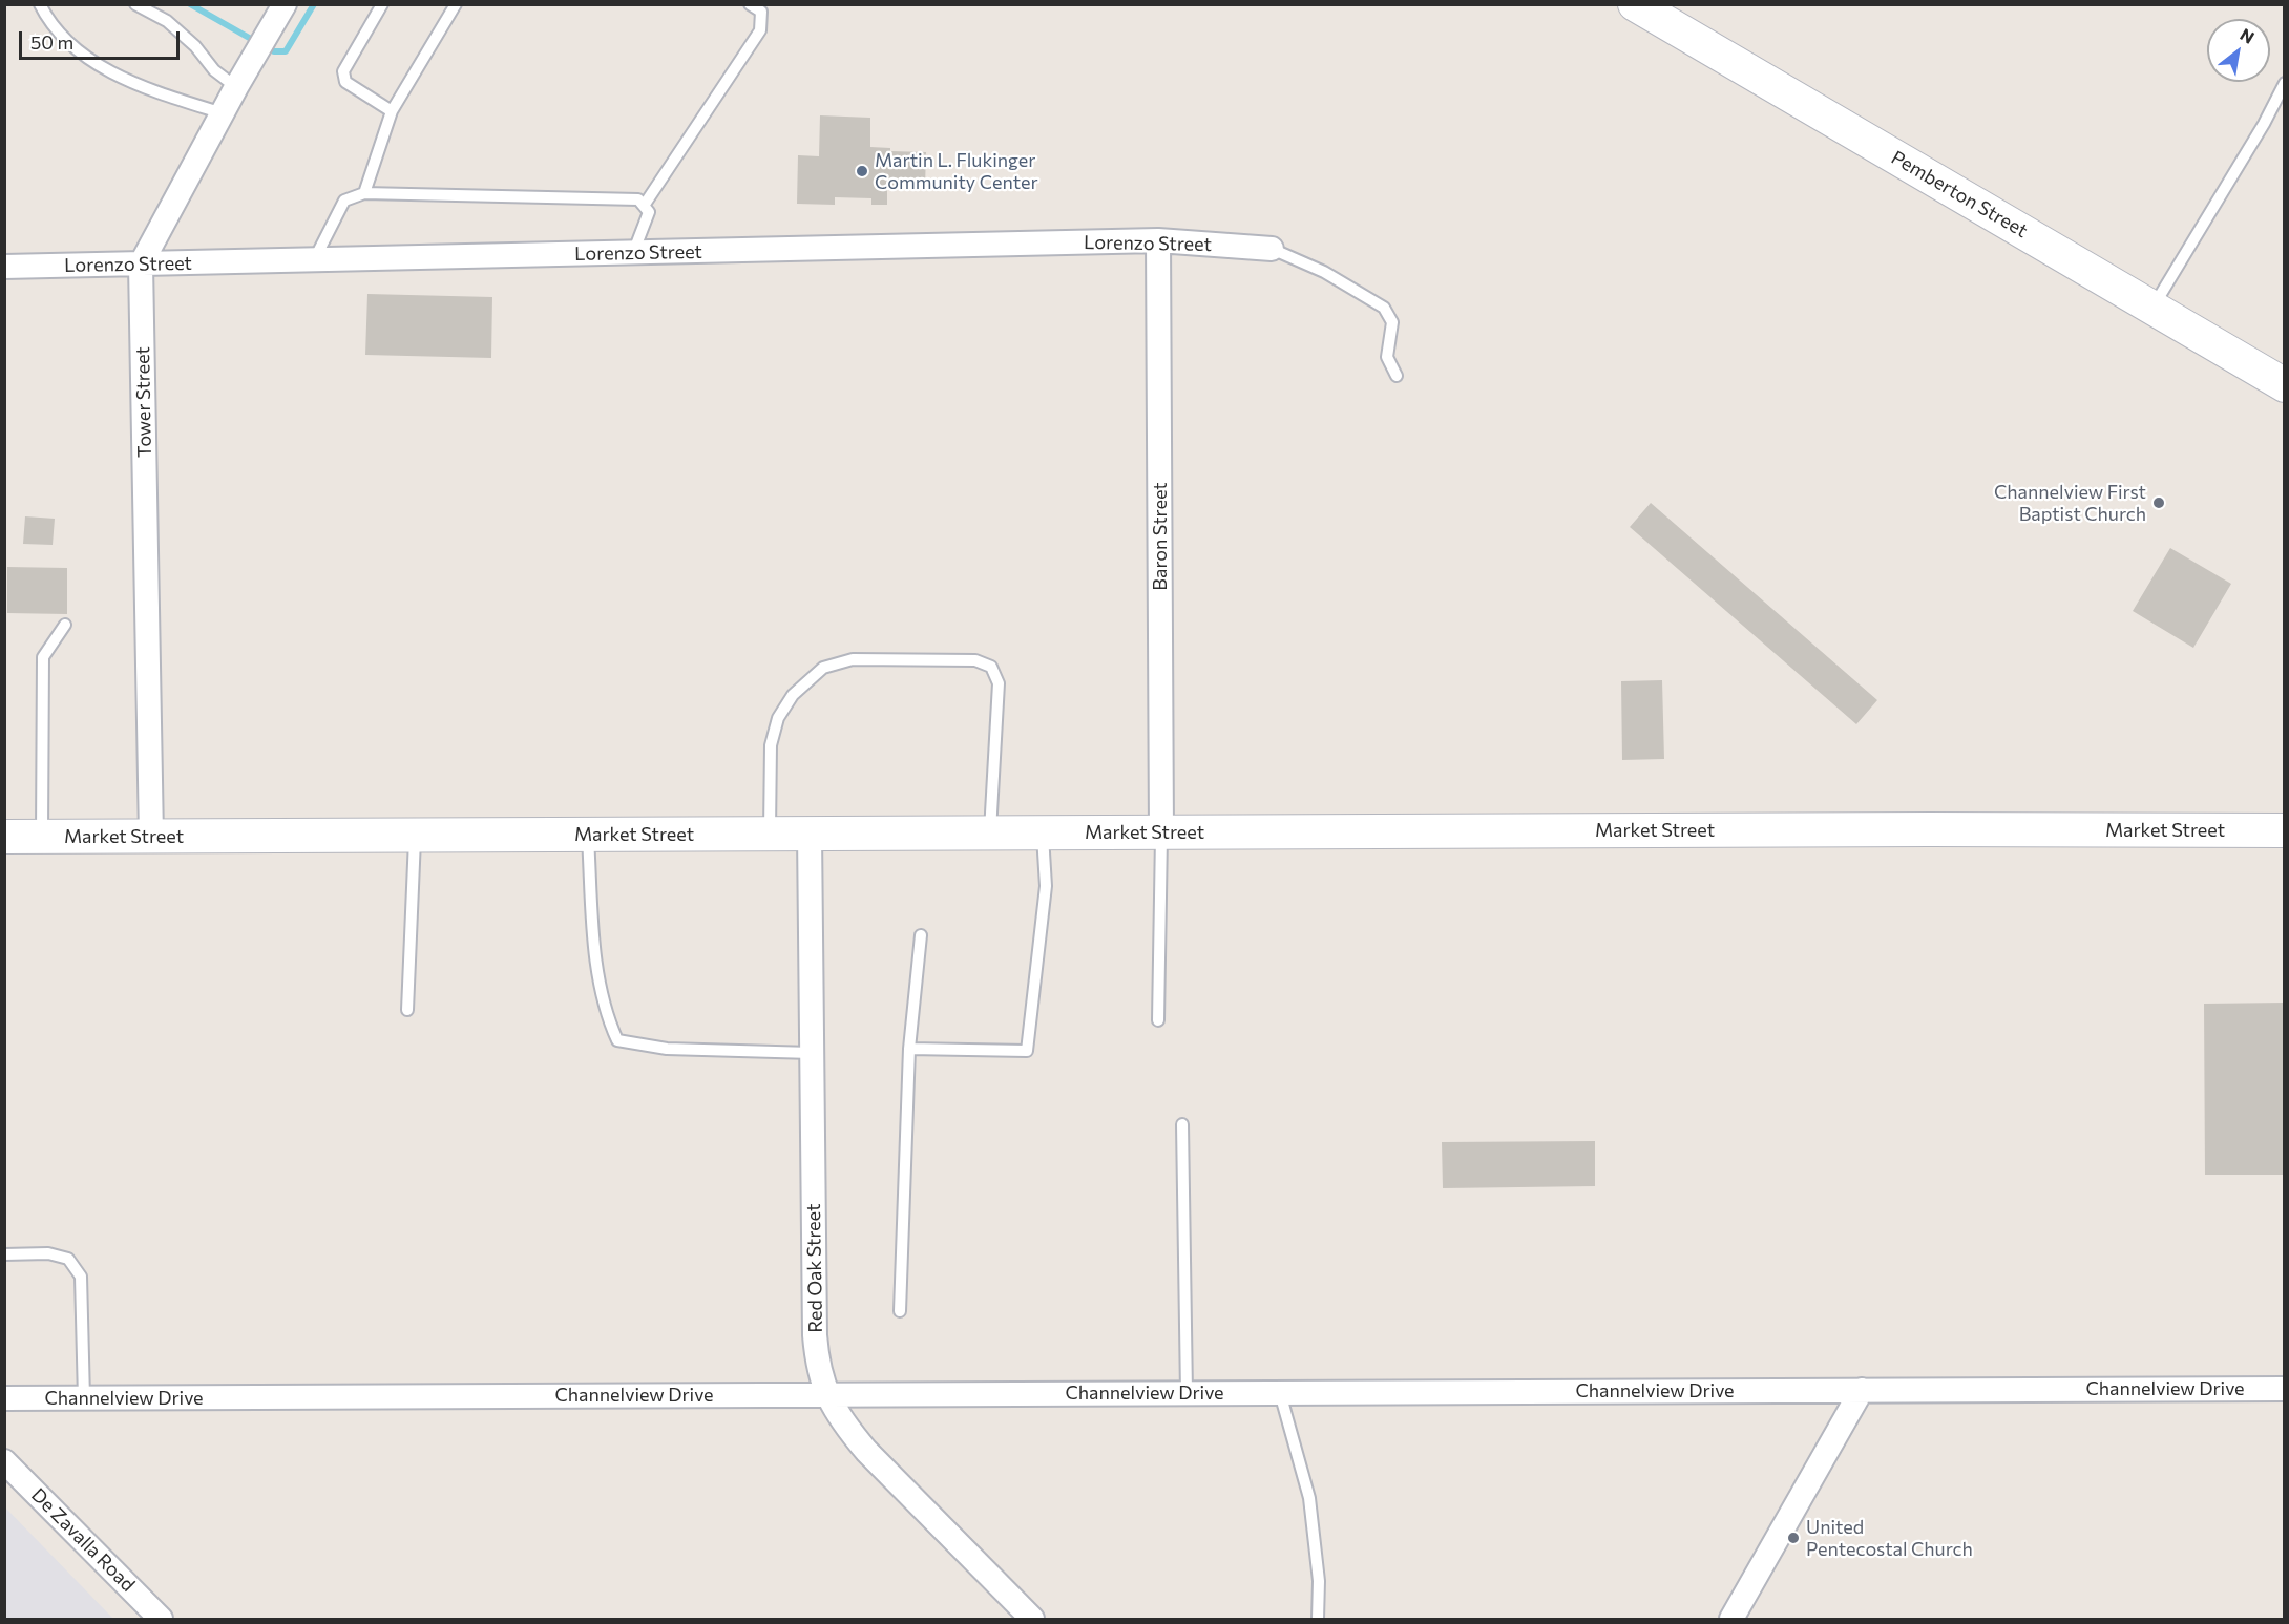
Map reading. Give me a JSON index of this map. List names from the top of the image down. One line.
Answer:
{"streets":{"street":["Pemberton Street","Lorenzo Street","Tower Street","Baron Street","Market Street","Red Oak Street","Channelview Drive","De Zavalla Road"]},"crossings":[["Lorenzo Street","Tower Street"],["Lorenzo Street","Baron Street"],["Tower Street","Market Street"],["Baron Street","Market Street"],["Market Street","Red Oak Street"],["Red Oak Street","Channelview Drive"]],"places":["Martin L. Flukinger Community Center","Channelview First Baptist Church","United Pentecostal Church"],"scale_bar":"50 m","north":"top right"}
